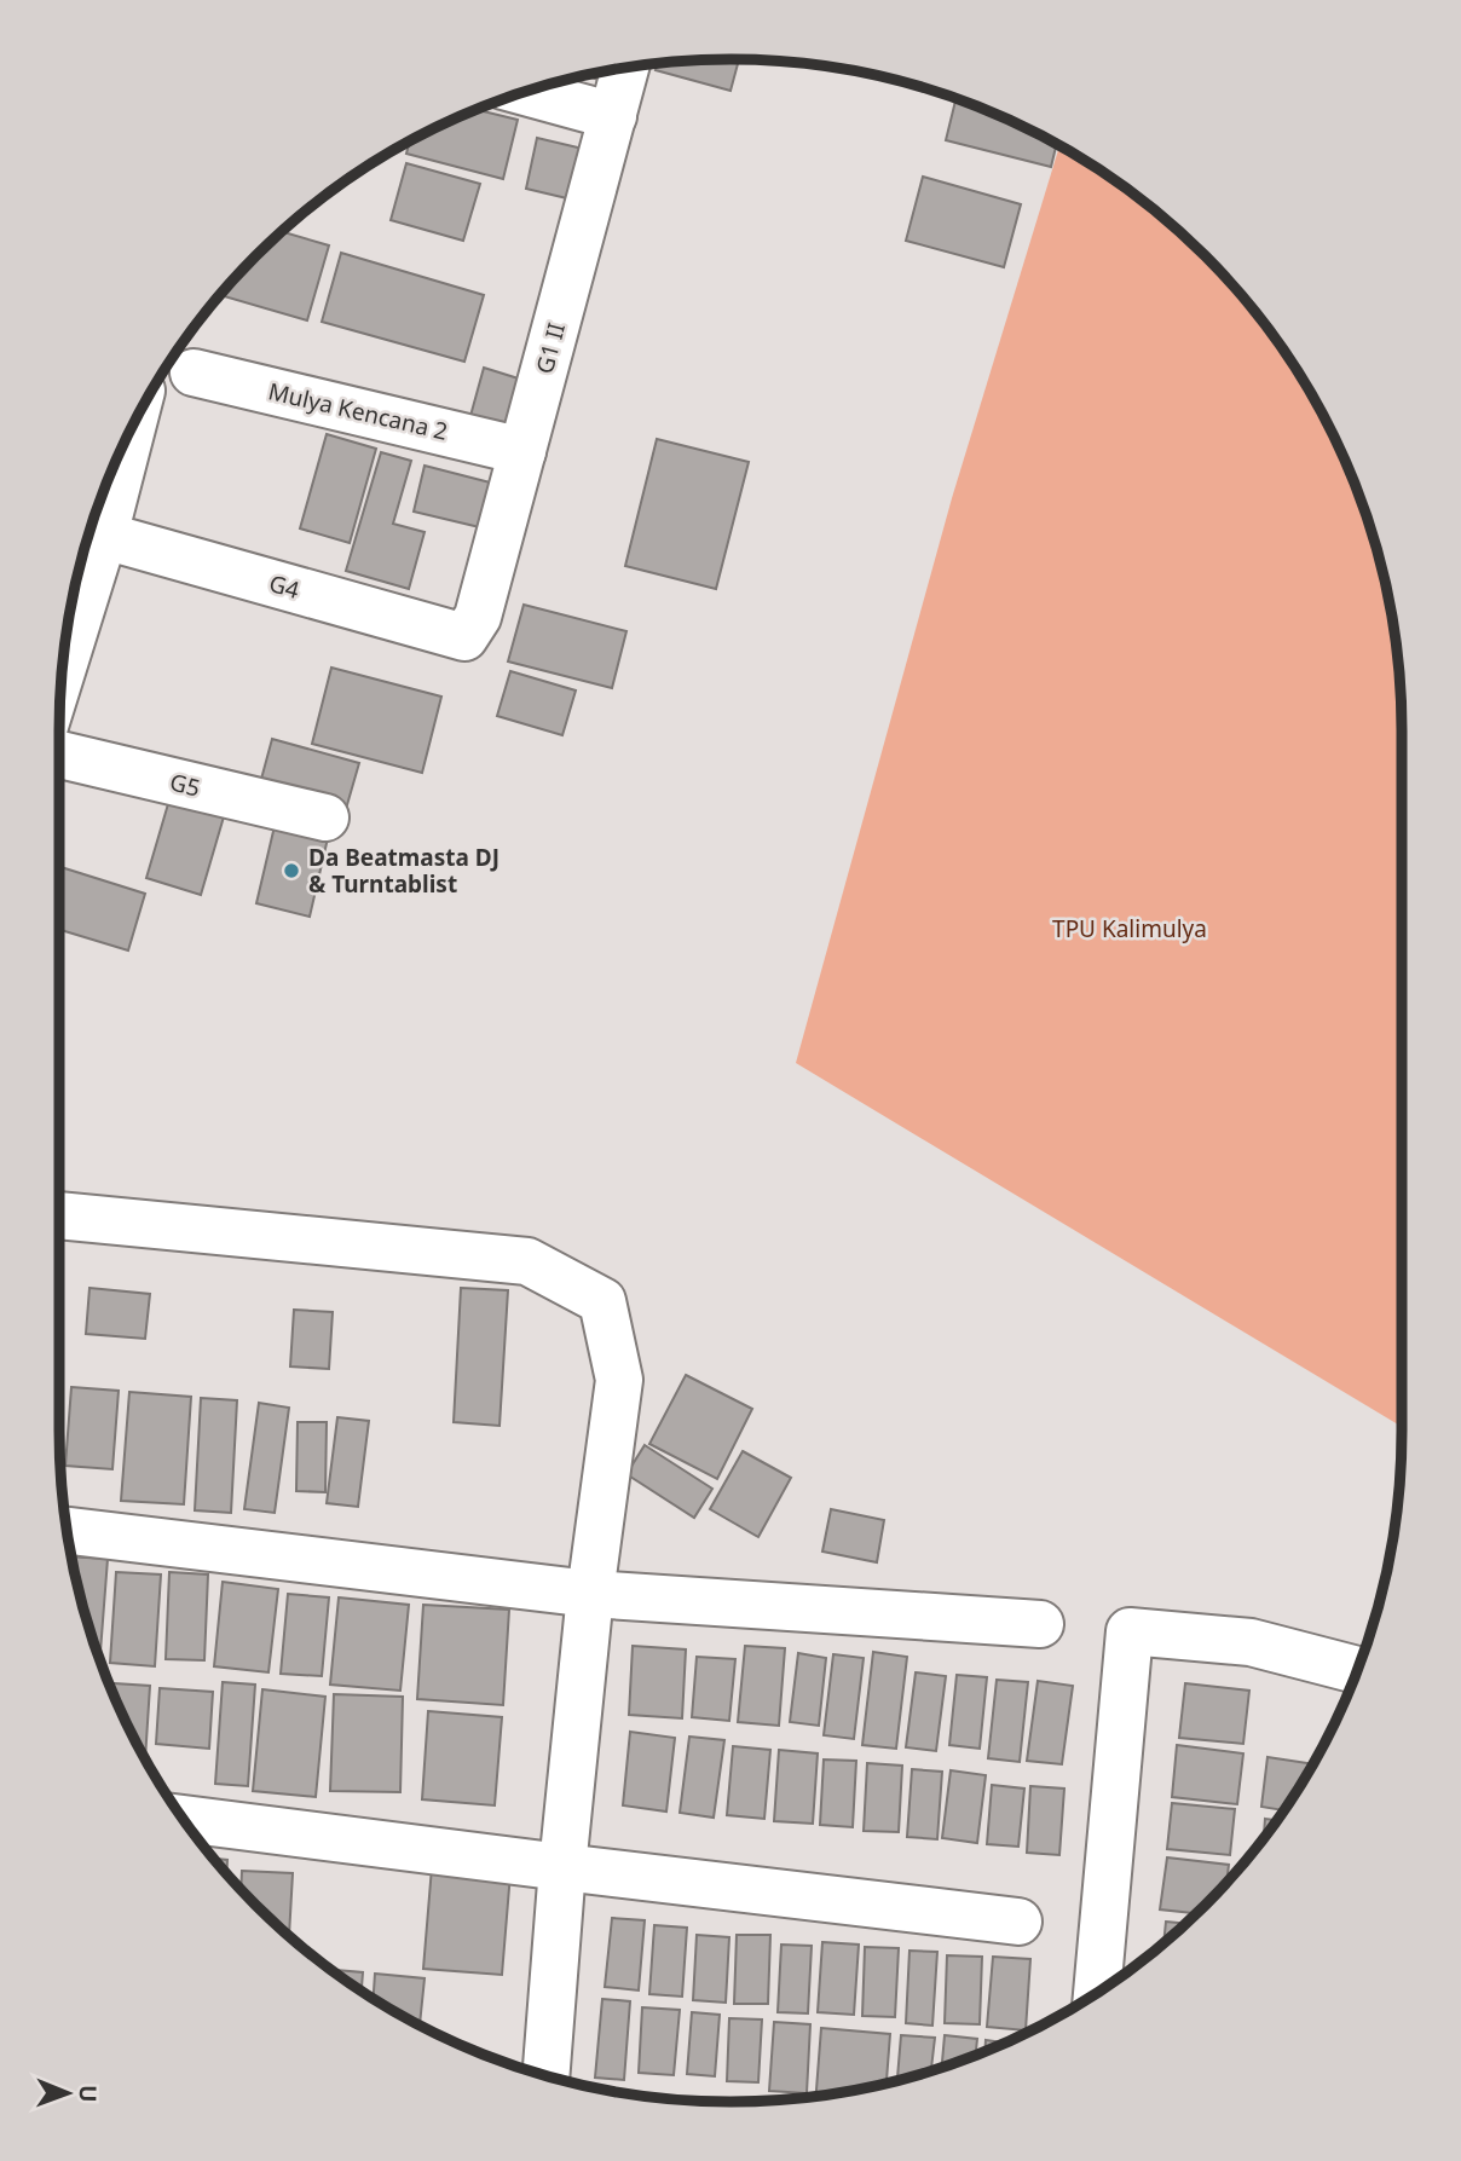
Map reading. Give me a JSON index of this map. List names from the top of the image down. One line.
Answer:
{"streets":{"street":["G1 II","Mulya Kencana 2","G4","G5"]},"crossings":[["G1 II","Mulya Kencana 2"],["G1 II","G4"]],"parks":["TPU Kalimulya"],"places":["Da Beatmasta DJ & Turntablist"],"north":"right"}
